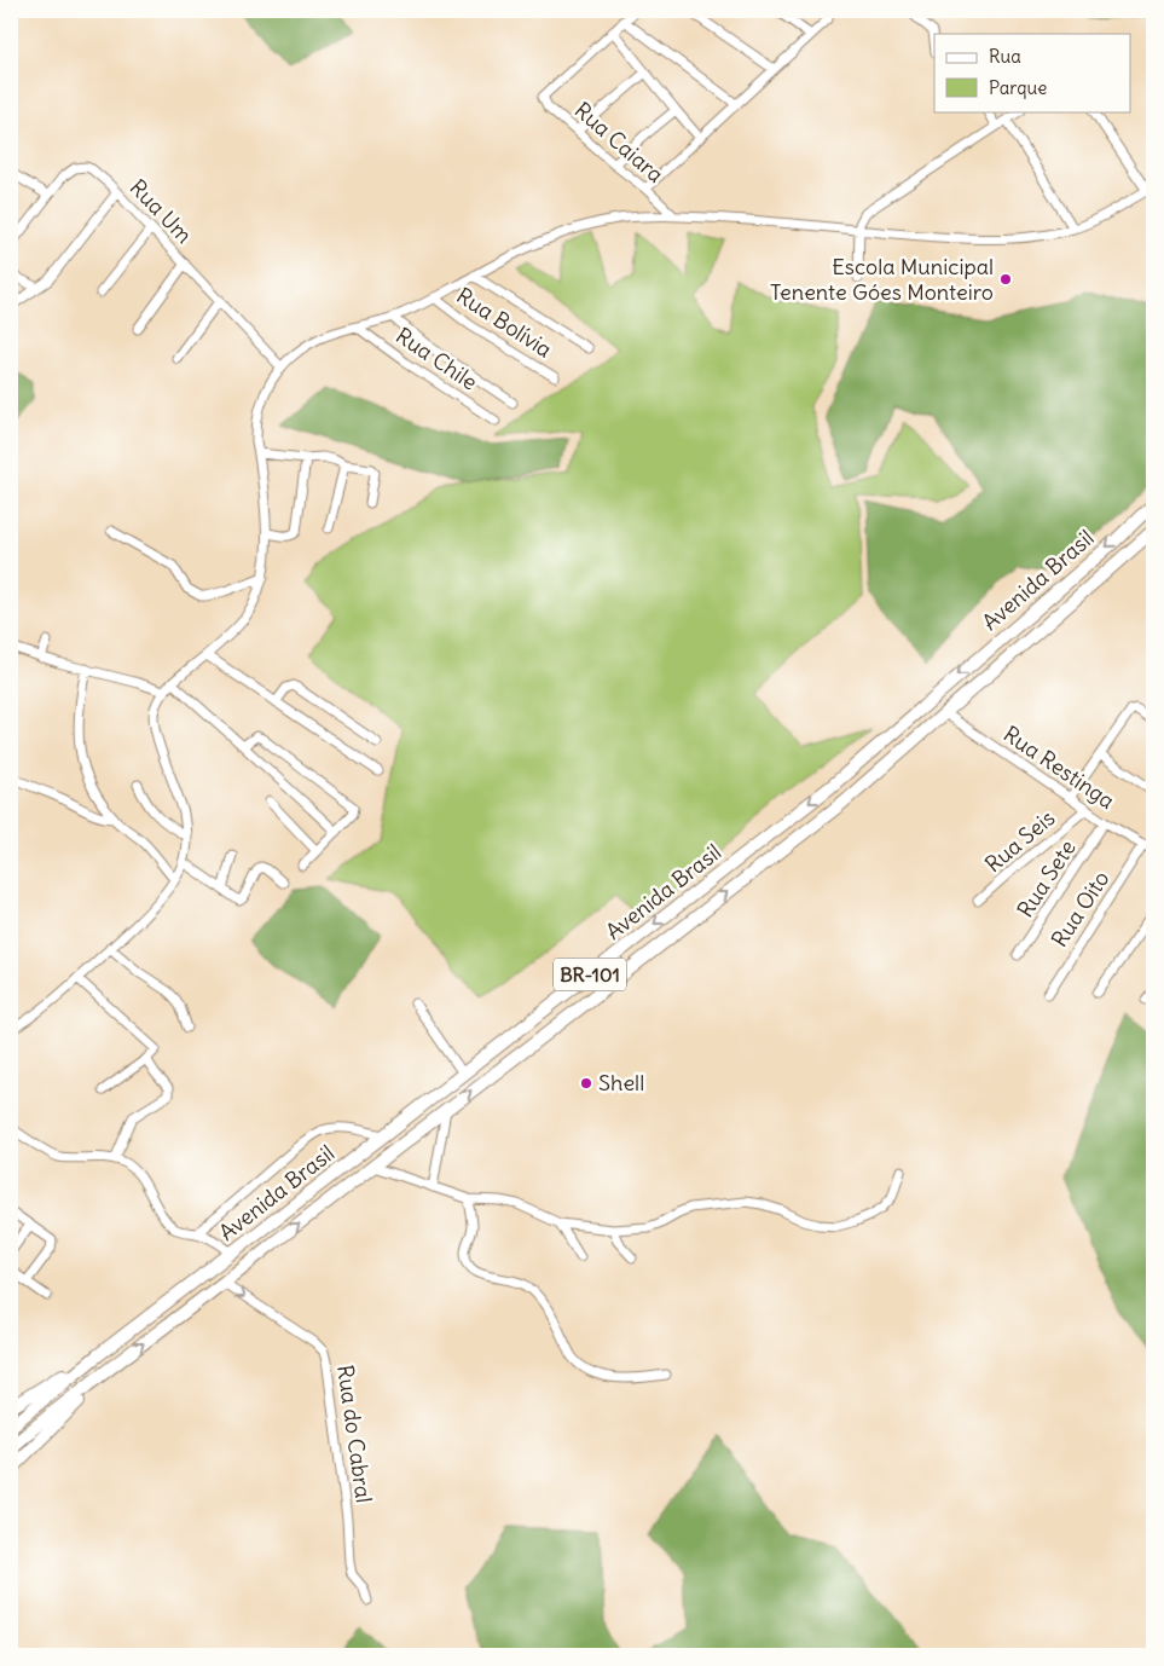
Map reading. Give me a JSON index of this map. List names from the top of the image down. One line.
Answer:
{"streets":{"highway":["Avenida Brasil","BR-101"],"street":["Rua Caiara","Rua Um","Rua Bolívia","Rua Chile","Rua Restinga","Rua Seis","Rua Sete","Rua Oito","Rua do Cabral"]},"crossings":[["Avenida Brasil","Rua Restinga"],["Avenida Brasil","Rua do Cabral"],["Rua Restinga","Rua Seis"],["Rua Restinga","Rua Sete"],["Rua Restinga","Rua Oito"]],"one_way":["Rua do Cabral"],"places":["Escola Municipal Tenente Góes Monteiro","Shell"],"legend":["Rua","Parque"]}
